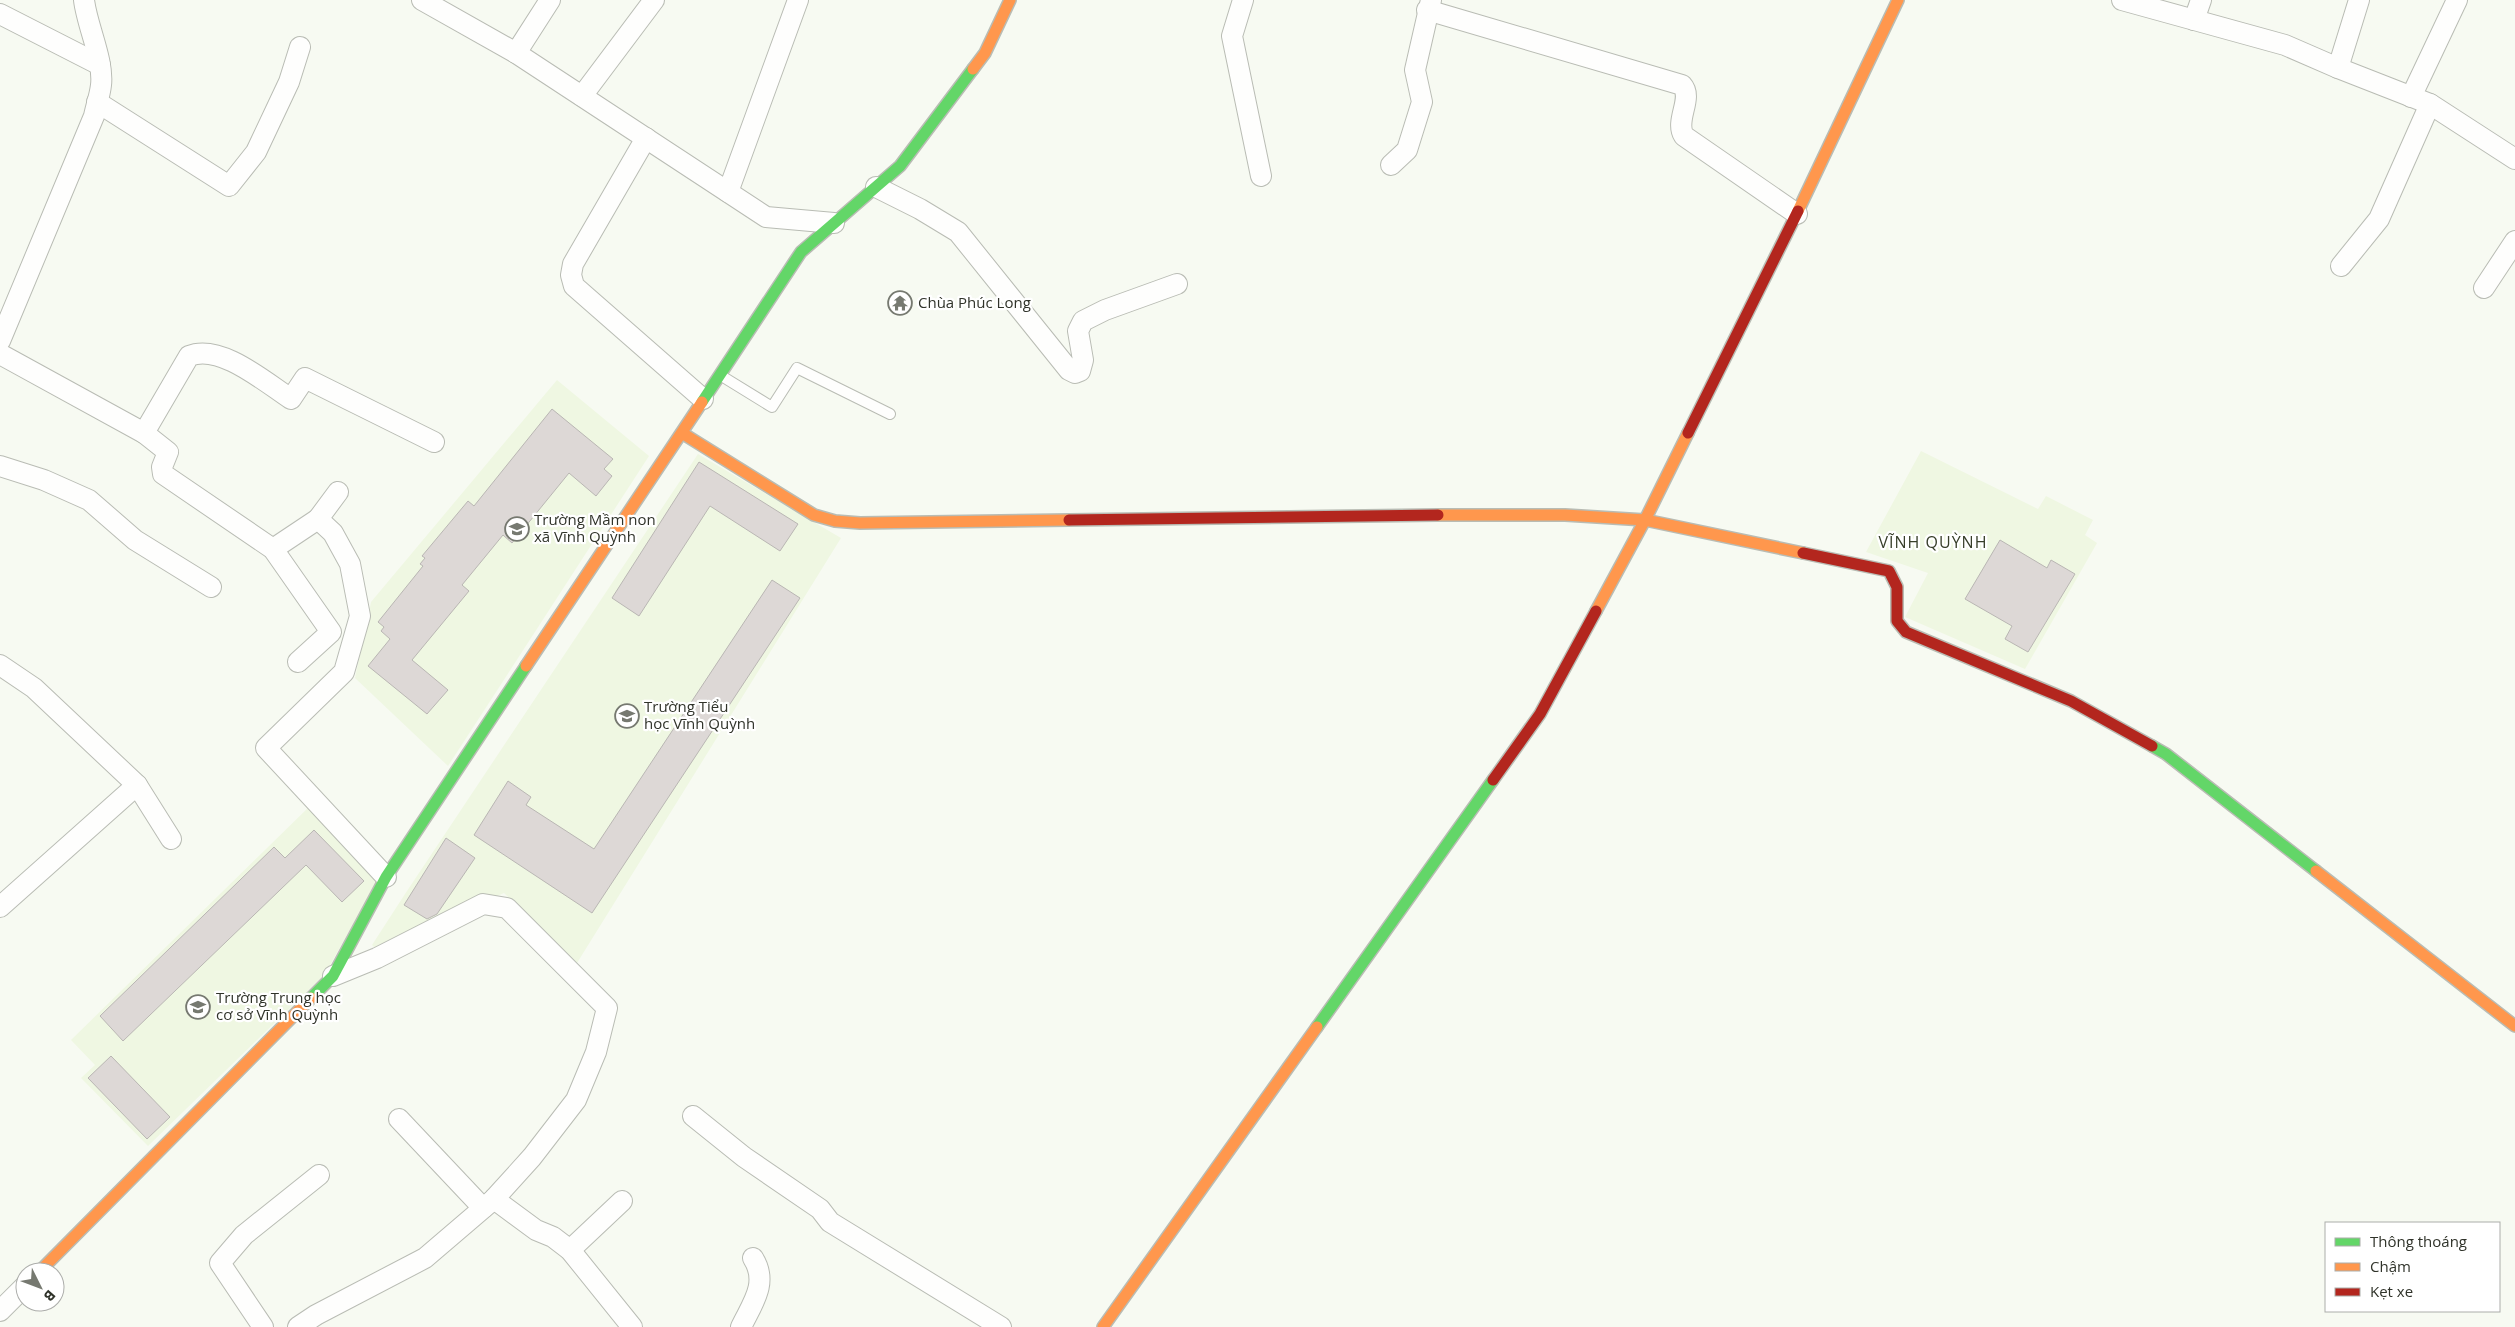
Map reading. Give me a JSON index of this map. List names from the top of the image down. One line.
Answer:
{"districts":["VĨNH QUỲNH"],"places":{"temple":["Chùa Phúc Long"],"school or university":["Trường Mầm non xã Vĩnh Quỳnh","Trường Tiểu học Vĩnh Quỳnh","Trường Trung học cơ sở Vĩnh Quỳnh"]},"legend":["Thông thoáng","Chậm","Kẹt xe"],"north":"bottom right"}
